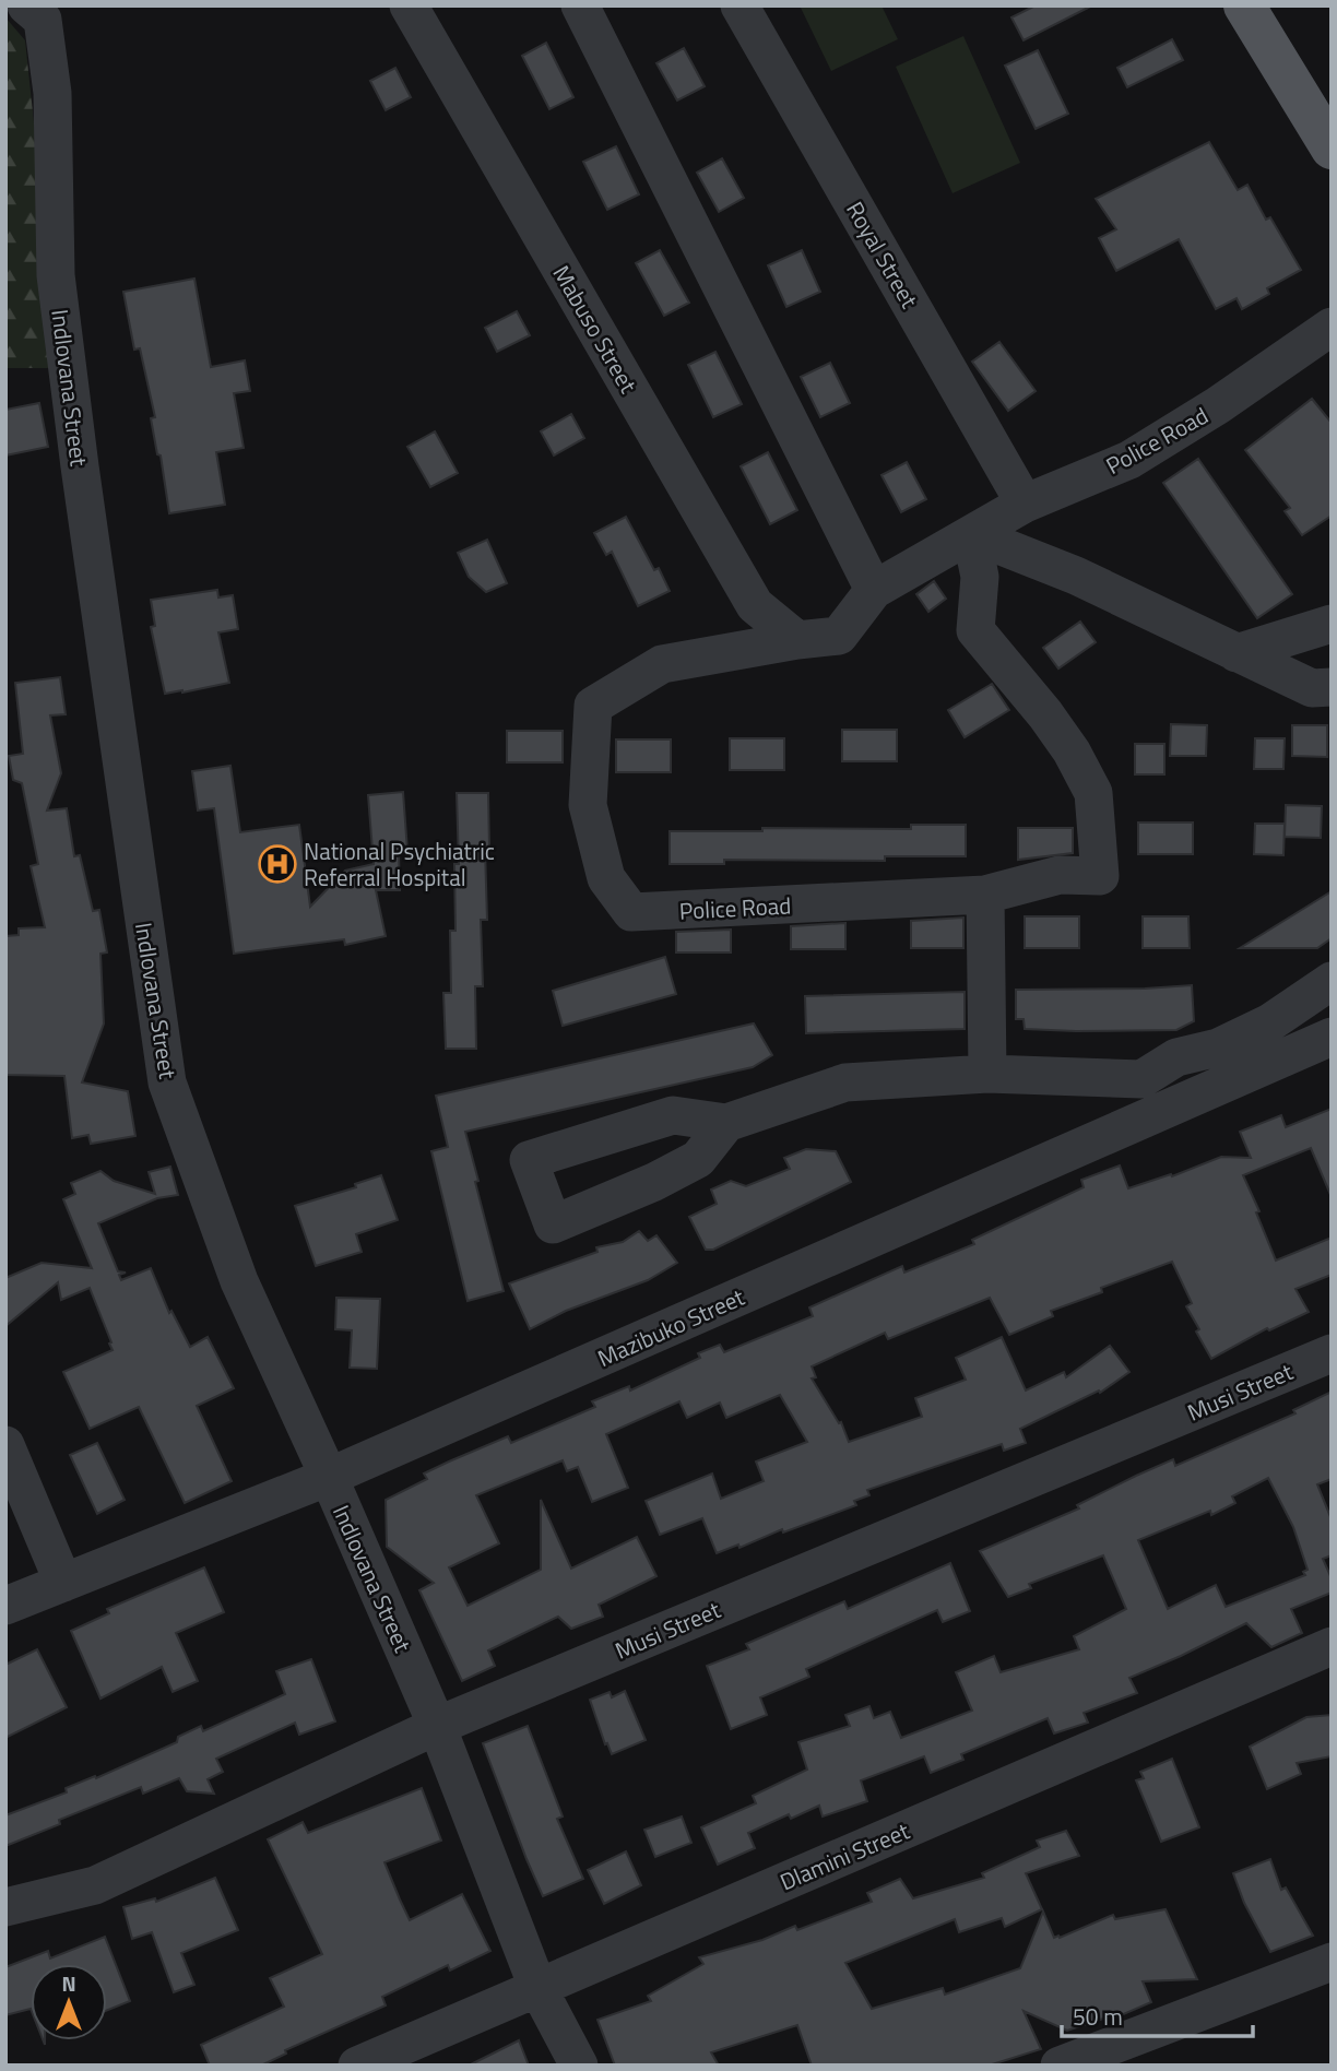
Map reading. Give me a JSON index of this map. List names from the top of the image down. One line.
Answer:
{"streets":{"street":["Royal Street","Mabuso Street","Indlovana Street","Police Road","Mazibuko Street","Musi Street","Dlamini Street"]},"crossings":[["Royal Street","Police Road"],["Mabuso Street","Police Road"],["Indlovana Street","Mazibuko Street"],["Indlovana Street","Musi Street"],["Indlovana Street","Dlamini Street"]],"places":{"hospital":["National Psychiatric Referral Hospital"]},"scale_bar":"50 m","north":"top"}
